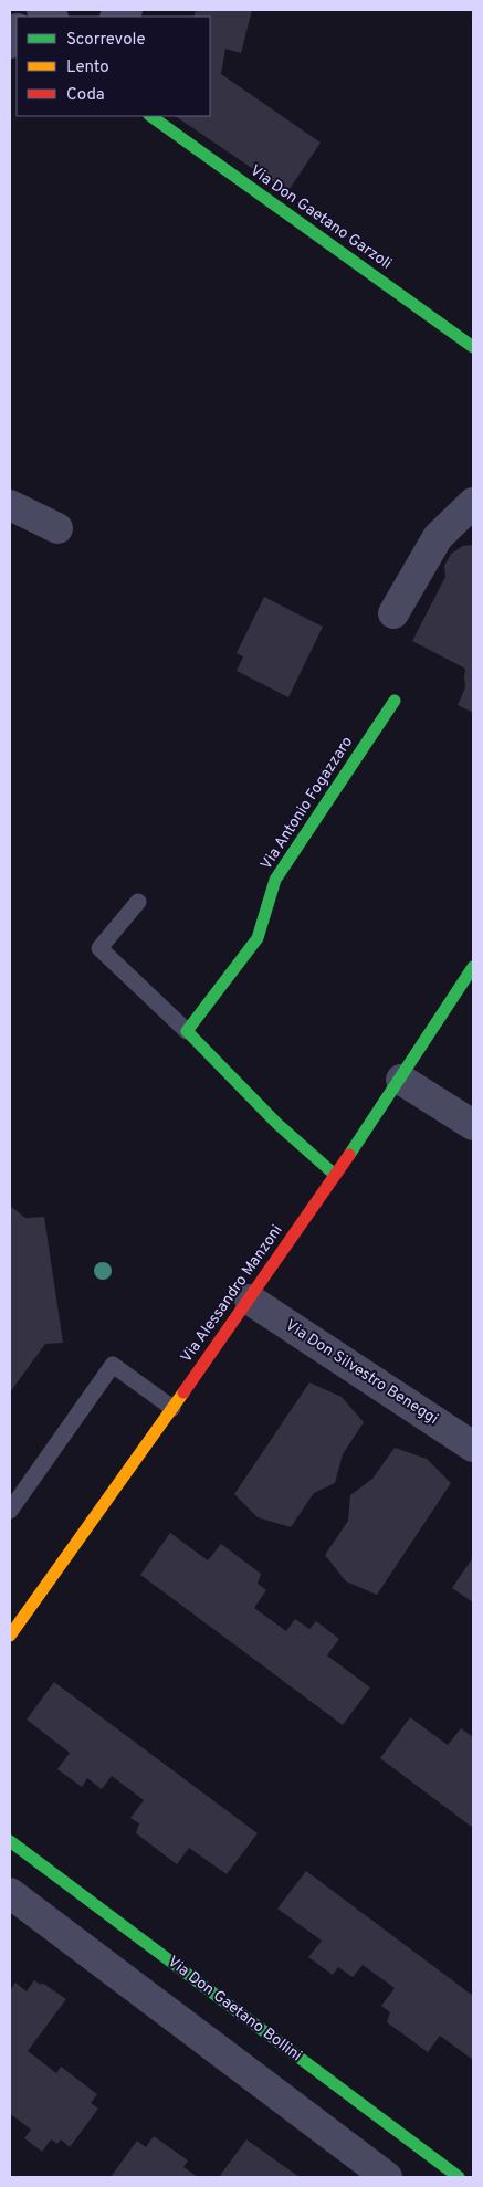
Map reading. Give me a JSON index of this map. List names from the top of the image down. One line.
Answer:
{"streets":{"street":["Via Don Gaetano Garzoli","Via Antonio Fogazzaro","Via Alessandro Manzoni","Via Don Silvestro Beneggi","Via Don Gaetano Bollini"]},"crossings":[["Via Alessandro Manzoni","Via Don Silvestro Beneggi"]],"legend":["Scorrevole","Lento","Coda"]}
